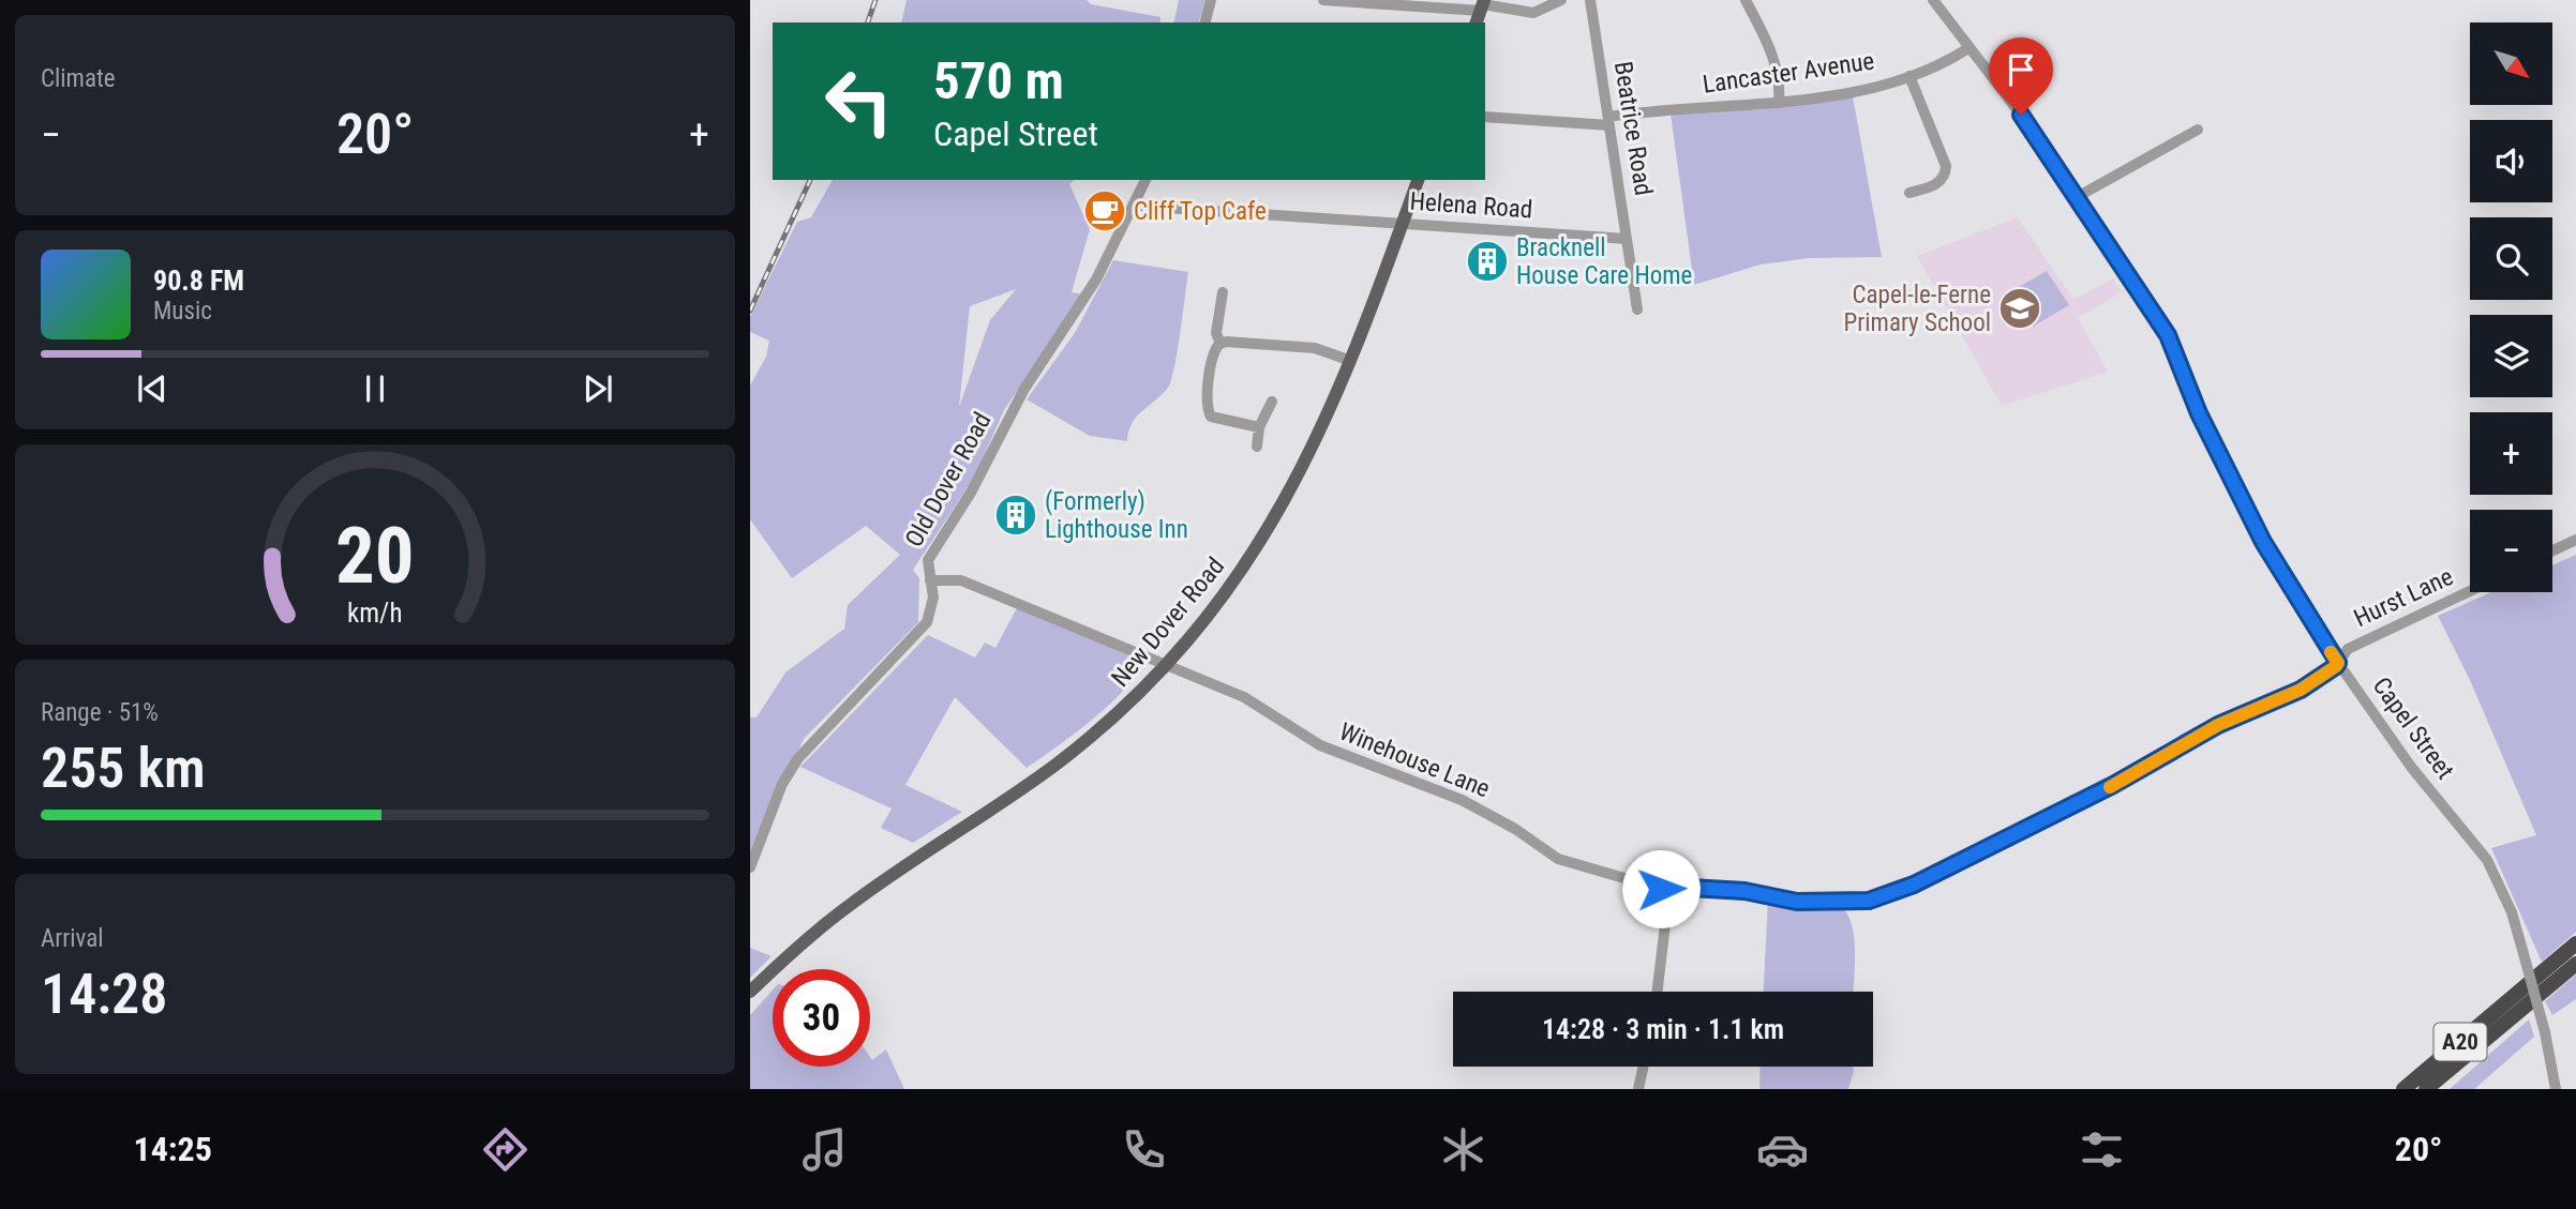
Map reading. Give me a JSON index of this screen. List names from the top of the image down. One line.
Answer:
{"streets":{"highway":["A20"],"main road":["New Dover Road"],"street":["Lancaster Avenue","Beatrice Road","Helena Road","Old Dover Road","Hurst Lane","Capel Street","Winehouse Lane"]},"crossings":[["Lancaster Avenue","Beatrice Road"],["Lancaster Avenue","Capel Street"],["Beatrice Road","Helena Road"],["Helena Road","Old Dover Road"],["Helena Road","New Dover Road"],["Old Dover Road","Winehouse Lane"],["Hurst Lane","Capel Street"],["Hurst Lane","Winehouse Lane"],["New Dover Road","Winehouse Lane"],["Capel Street","Winehouse Lane"]],"places":{"cafe":["Cliff Top Cafe"],"building":["Bracknell House Care Home","(Formerly) Lighthouse Inn"],"school or university":["Capel-le-Ferne Primary School"]},"north":"bottom right","page":{"tile":["Climate",["Range · 51%","255 km"],["Arrival","14:28"]],"map_buttons":["+","−"],"turn":["570 m","Capel Street"],"heat":["−","20°","+"],"song":["90.8 FM","Music"],"limit":"30","trip":"14:28 · 3 min · 1.1 km","tabs":["14:25","20°"],"gauge":["20","km/h"]}}
